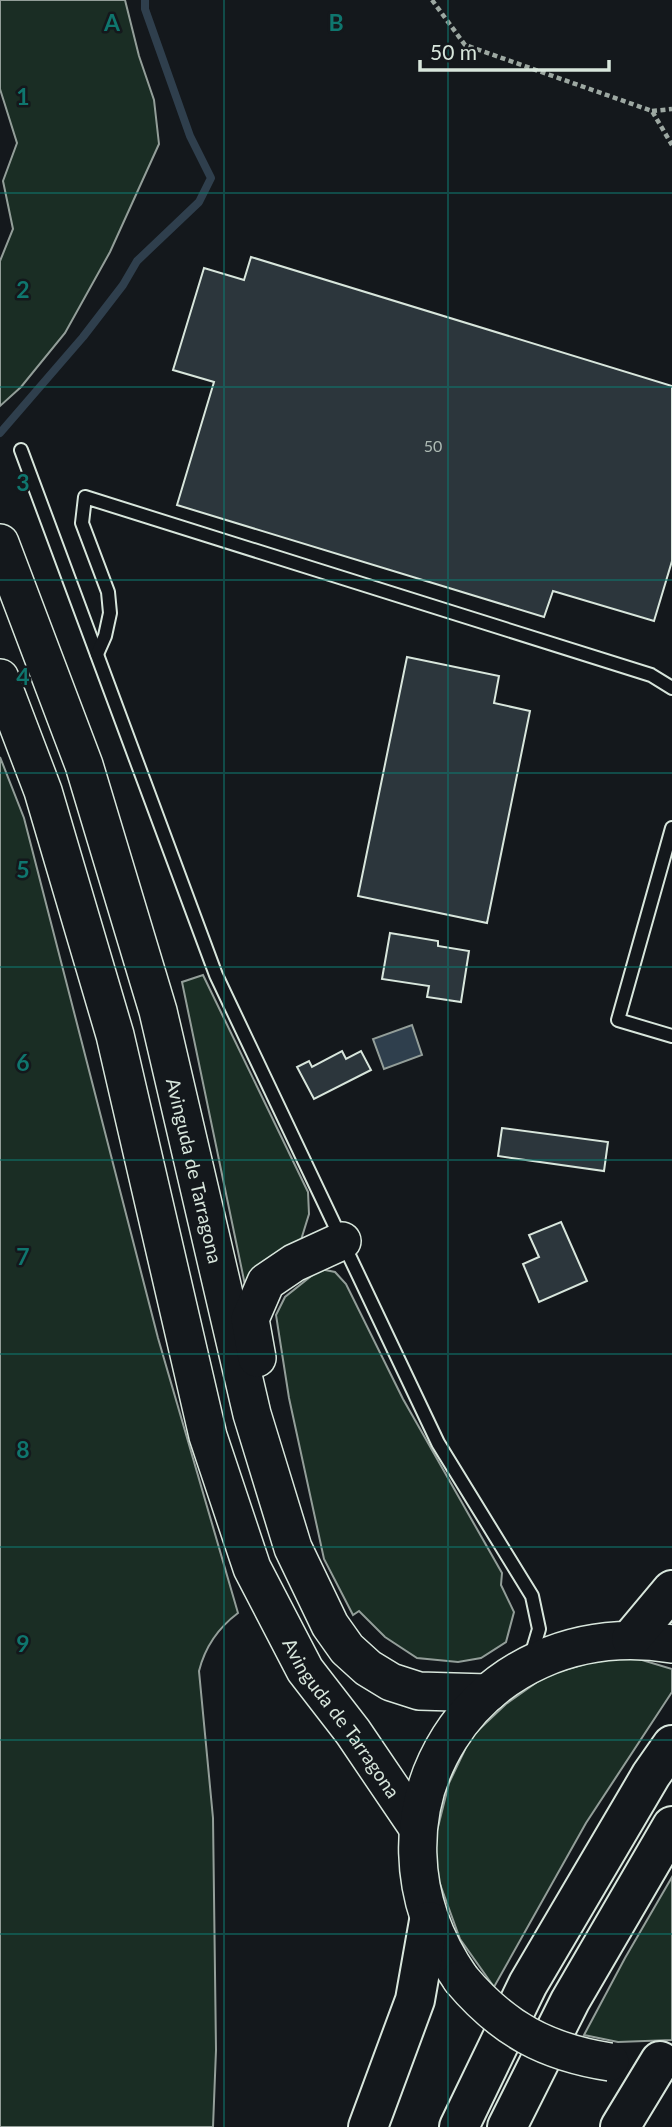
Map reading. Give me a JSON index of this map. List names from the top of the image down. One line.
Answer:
{"streets":{"main road":["Avinguda de Tarragona"]},"house_numbers":["50"],"scale_bar":"50 m","grid":{"columns":["A","B"],"rows":["1","2","3","4","5","6","7","8","9"]}}
